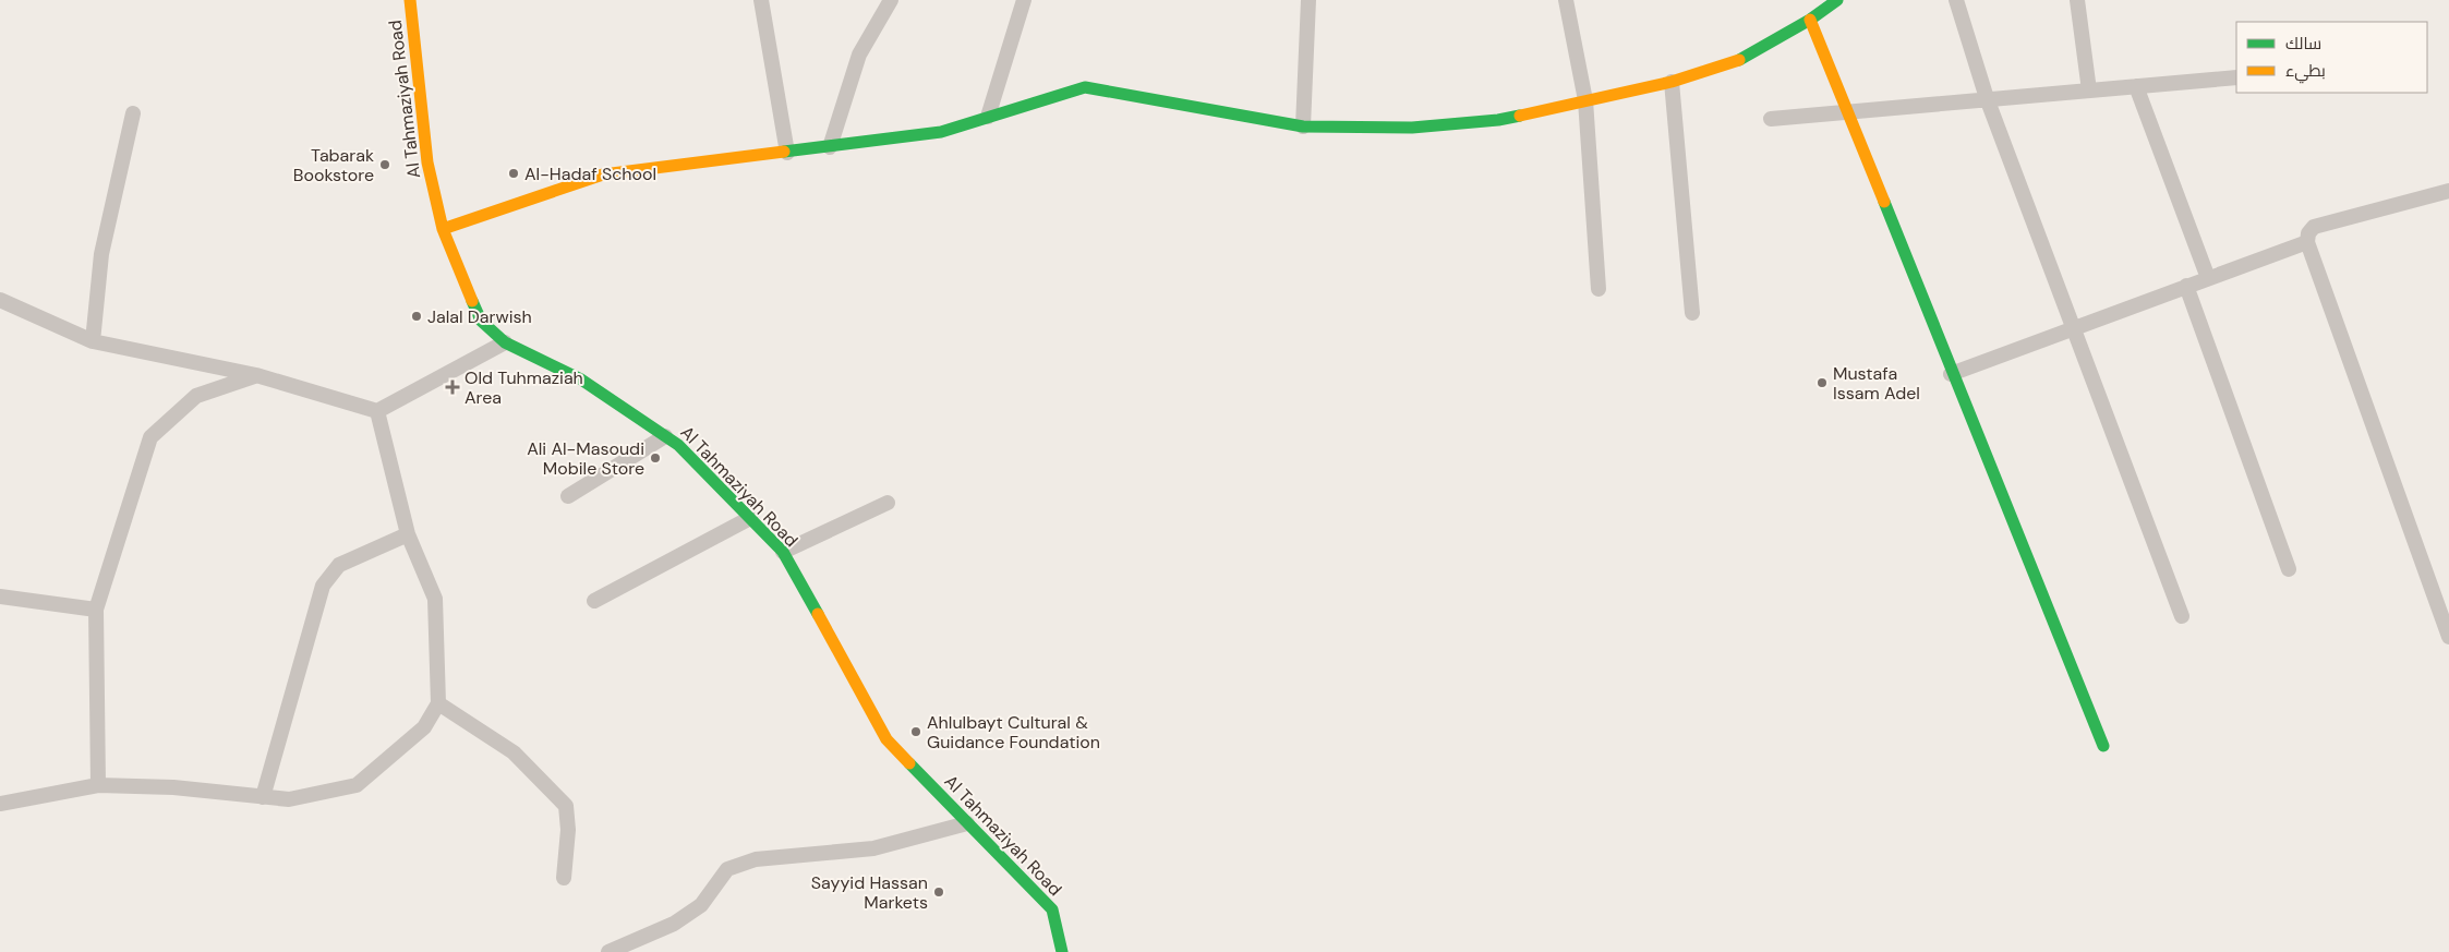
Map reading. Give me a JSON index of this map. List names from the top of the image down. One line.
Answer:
{"streets":{"street":["Al Tahmaziyah Road"]},"places":{"other":["Tabarak Bookstore","Al-Hadaf School","Jalal Darwish","Mustafa Issam Adel","Ali Al-Masoudi Mobile Store","Ahlulbayt Cultural & Guidance Foundation","Sayyid Hassan Markets"],"health":["Old Tuhmaziah Area"]},"legend":["سالك","بطيء"]}
